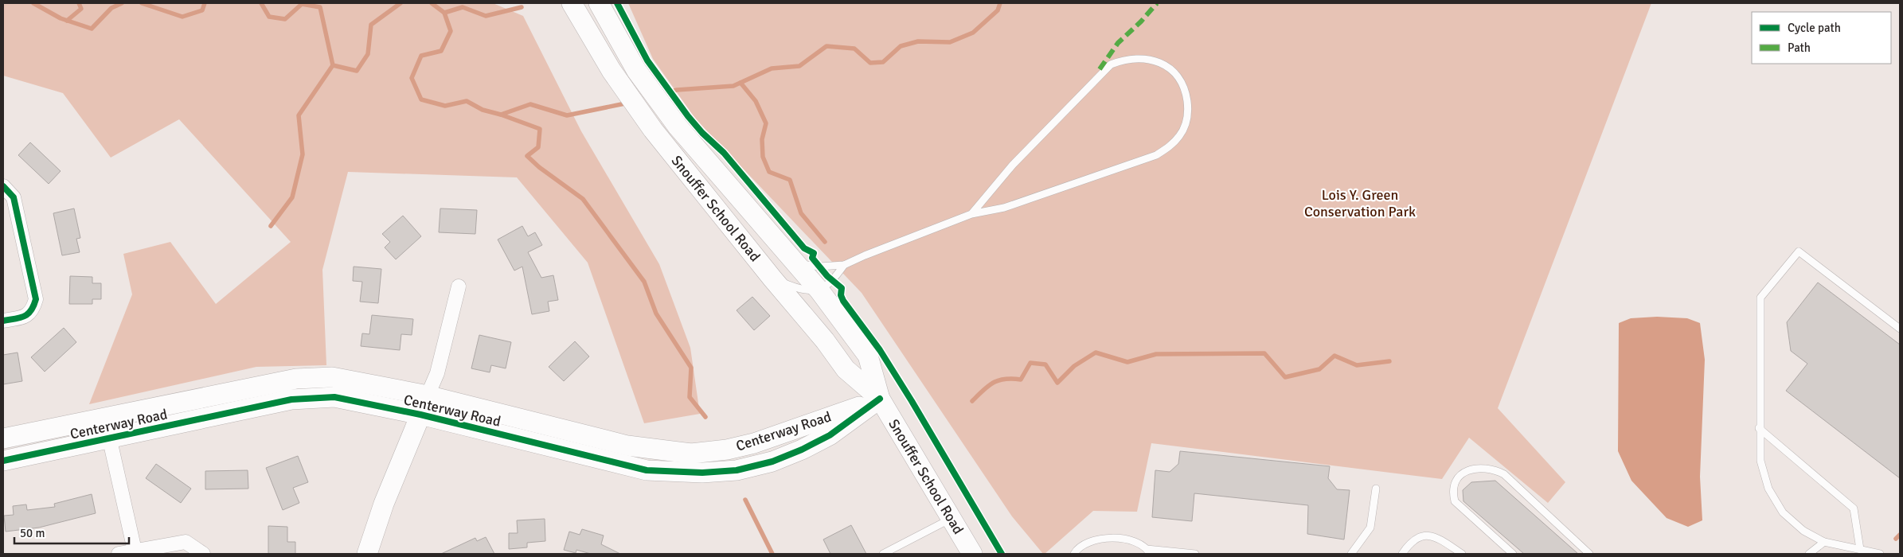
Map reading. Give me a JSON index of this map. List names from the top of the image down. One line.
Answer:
{"streets":{"street":["Snouffer School Road","Centerway Road"]},"crossings":[["Snouffer School Road","Centerway Road"]],"parks":["Lois Y. Green Conservation Park"],"legend":["Cycle path","Path"],"scale_bar":"50 m"}
